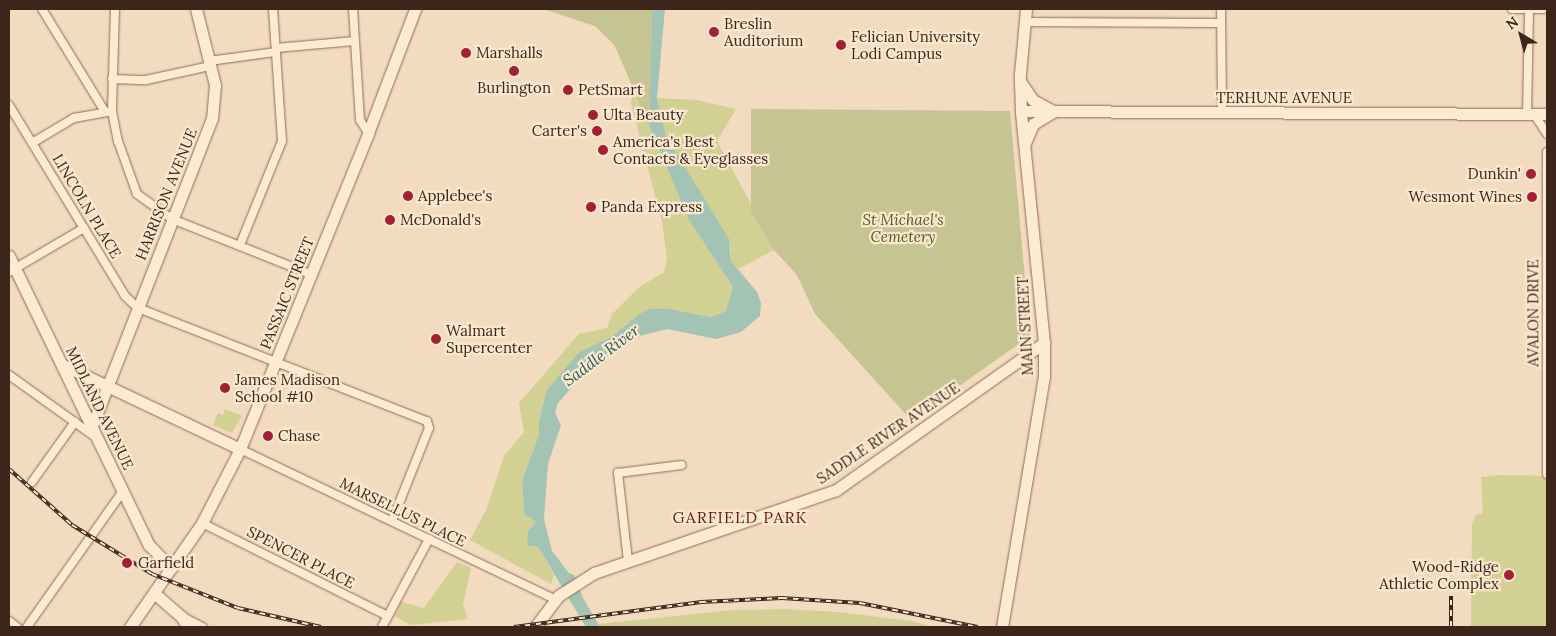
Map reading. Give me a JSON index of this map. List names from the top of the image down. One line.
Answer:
{"streets":{"street":["TERHUNE AVENUE","HARRISON AVENUE","LINCOLN PLACE","PASSAIC STREET","AVALON DRIVE","MAIN STREET","MIDLAND AVENUE","SADDLE RIVER AVENUE","MARSELLUS PLACE","SPENCER PLACE"]},"crossings":[["TERHUNE AVENUE","MAIN STREET"],["HARRISON AVENUE","LINCOLN PLACE"],["HARRISON AVENUE","MIDLAND AVENUE"],["LINCOLN PLACE","PASSAIC STREET"],["LINCOLN PLACE","MARSELLUS PLACE"],["PASSAIC STREET","MIDLAND AVENUE"],["PASSAIC STREET","MARSELLUS PLACE"],["PASSAIC STREET","SPENCER PLACE"],["MAIN STREET","SADDLE RIVER AVENUE"],["SADDLE RIVER AVENUE","MARSELLUS PLACE"]],"districts":["GARFIELD PARK"],"water":["Saddle River"],"parks":["St Michael's Cemetery"],"places":["Breslin Auditorium","Felician University Lodi Campus","Marshalls","Burlington","PetSmart","Ulta Beauty","Carter's","America's Best Contacts & Eyeglasses","Dunkin'","Applebee's","Wesmont Wines","Panda Express","McDonald's","Walmart Supercenter","James Madison School #10","Chase","Garfield","Wood-Ridge Athletic Complex"],"north":"top left"}
